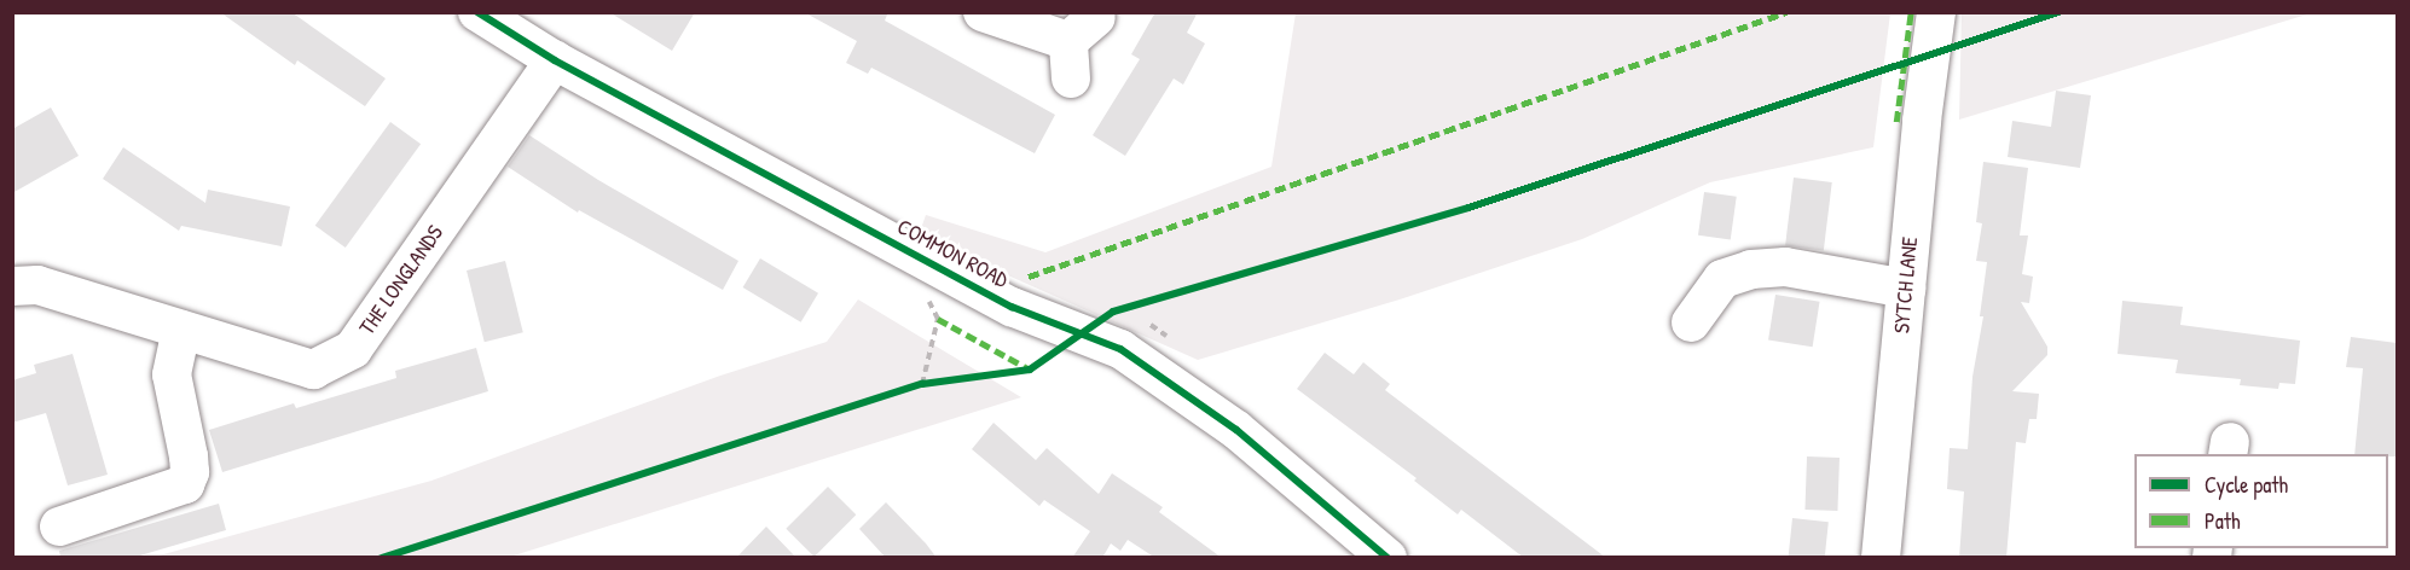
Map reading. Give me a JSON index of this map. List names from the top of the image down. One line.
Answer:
{"streets":{"street":["COMMON ROAD","THE LONGLANDS","SYTCH LANE"]},"crossings":[["COMMON ROAD","THE LONGLANDS"]],"legend":["Cycle path","Path"]}
